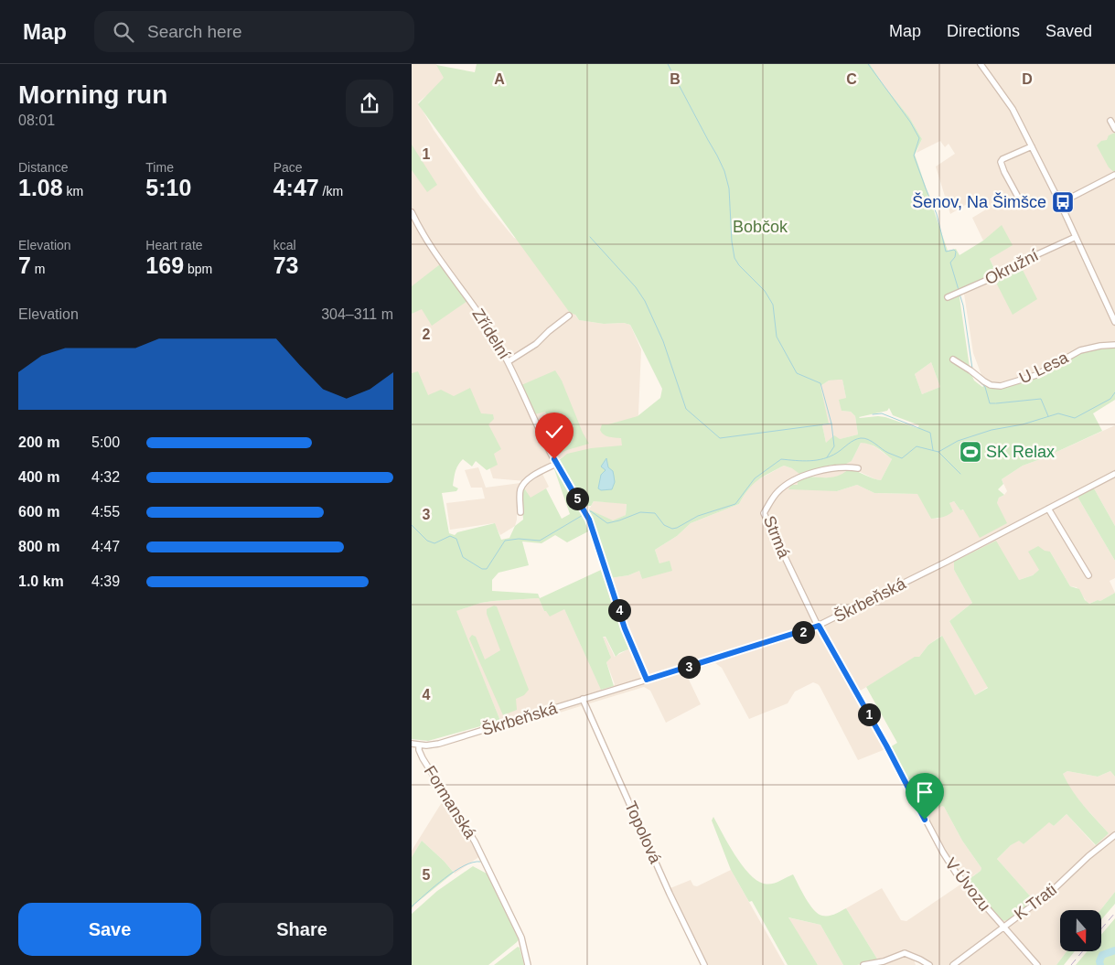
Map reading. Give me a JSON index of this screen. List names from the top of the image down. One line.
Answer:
{"streets":{"street":["Okružní","Zřídelní","U Lesa","Strmá","Škrbeňská","Formanská","Topolová","V Úvozu","K Trati"]},"crossings":[["Zřídelní","Škrbeňská"],["Strmá","Škrbeňská"],["Strmá","V Úvozu"],["Škrbeňská","Formanská"],["Škrbeňská","Topolová"],["Škrbeňská","V Úvozu"],["V Úvozu","K Trati"]],"parks":["Bobčok"],"places":{"bus stop":["Šenov, Na Šimšce"],"sports":["SK Relax"]},"north":"bottom","page":{"header":"Map","search":"Search here","nav":["Map","Directions","Saved"],"heading":["Morning run","08:01"],"stats":[["Distance","1.08 km"],["Time","5:10"],["Pace","4:47 /km"],["Elevation","7 m"],["Heart rate","169 bpm"],["kcal","73"]],"chart":["Elevation","304–311 m"],"list":[{"name":"200 m","note":"5:00"},{"name":"400 m","note":"4:32"},{"name":"600 m","note":"4:55"},{"name":"800 m","note":"4:47"},{"name":"1.0 km","note":"4:39"}],"pins":["5","4","2","3","1"],"buttons":["Save","Share"]},"grid":{"columns":["A","B","C","D"],"rows":["1","2","3","4","5"]}}
